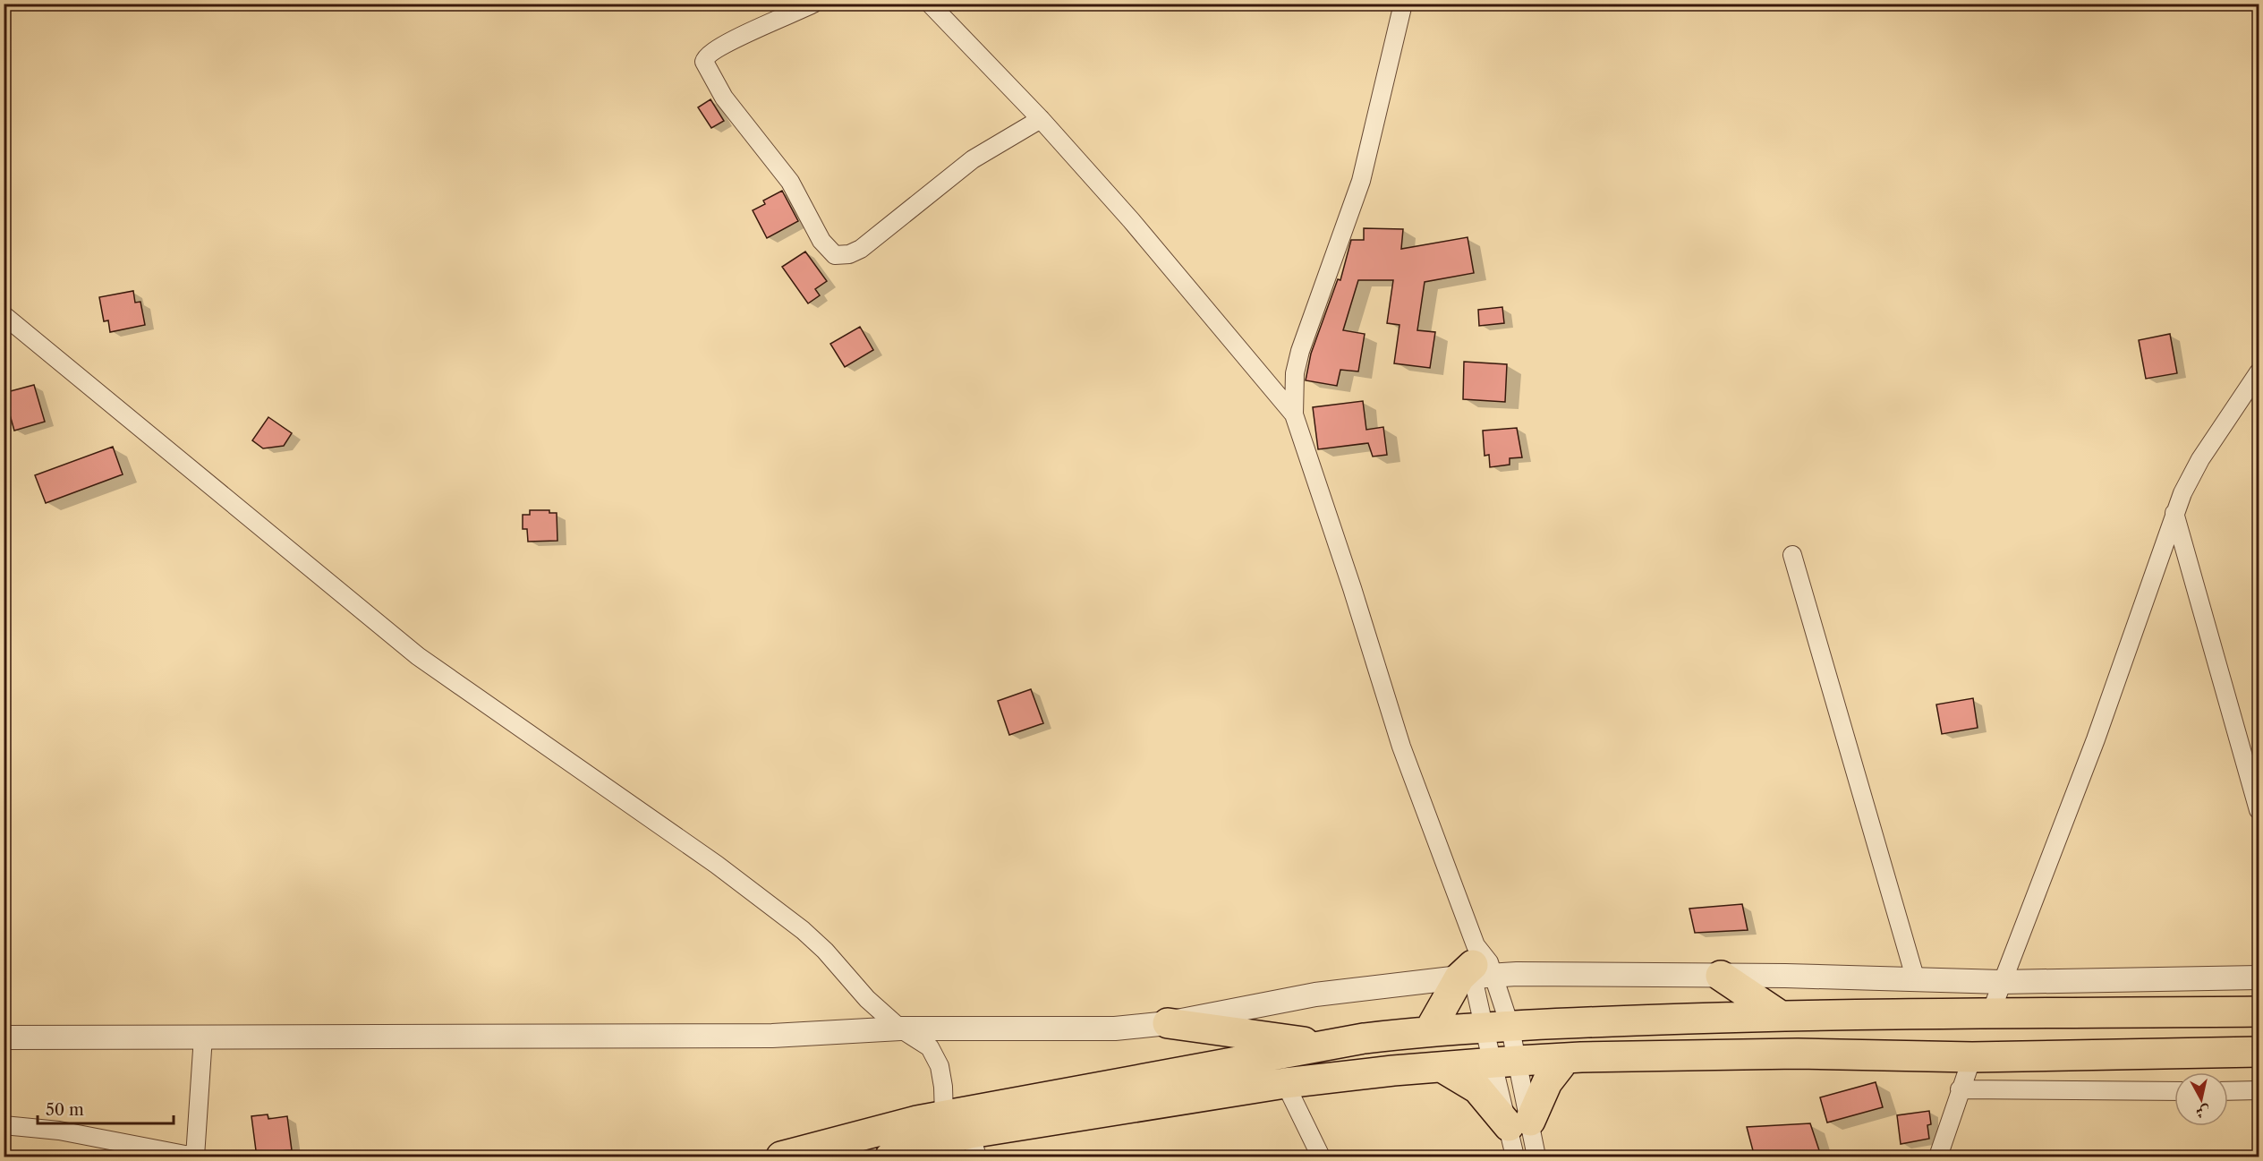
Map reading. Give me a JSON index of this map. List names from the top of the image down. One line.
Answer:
{"scale_bar":"50 m","north":"bottom"}
